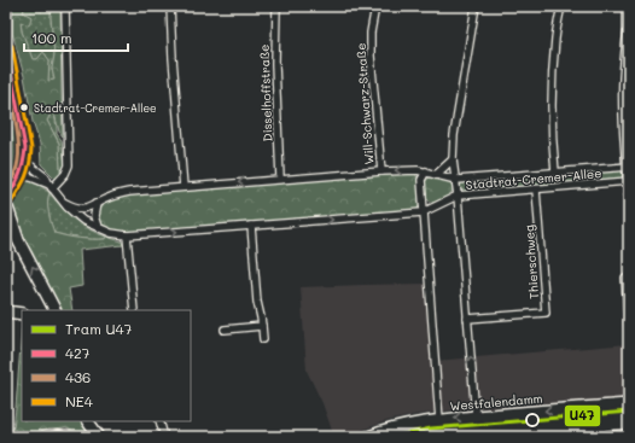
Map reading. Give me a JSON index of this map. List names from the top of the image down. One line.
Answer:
{"streets":{"main road":["Westfalendamm"],"street":["Disselhoffstraße","Will-Schwarz-Straße","Stadtrat-Cremer-Allee","Thierschweg"]},"crossings":[["Disselhoffstraße","Stadtrat-Cremer-Allee"],["Will-Schwarz-Straße","Stadtrat-Cremer-Allee"],["Stadtrat-Cremer-Allee","Thierschweg"]],"one_way":["Westfalendamm"],"places":["Stadtrat-Cremer-Allee"],"lines":["transit line NE4","transit line 427","transit line 436","tram line U47"],"legend":["Tram U47","427","436","NE4"],"scale_bar":"100 m"}
